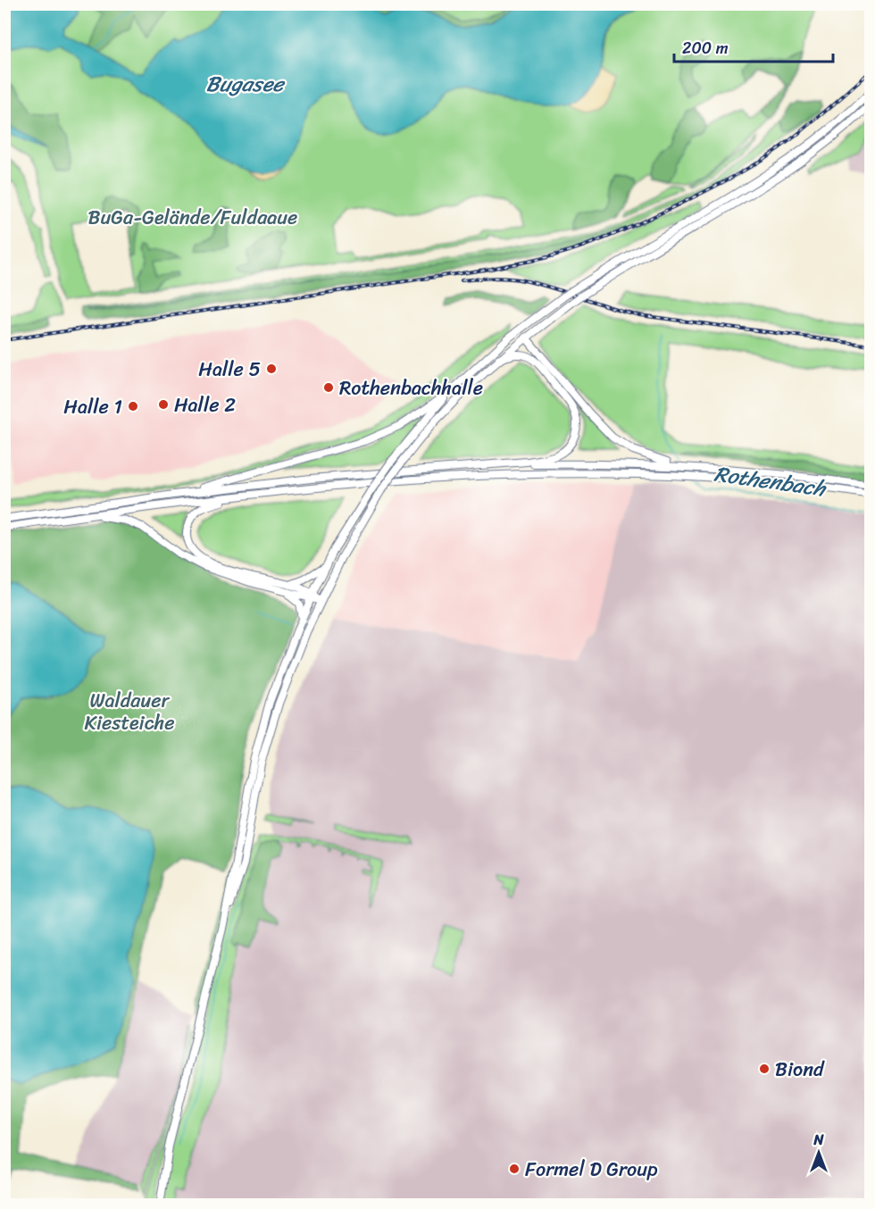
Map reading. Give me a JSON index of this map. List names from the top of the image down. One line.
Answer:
{"water":["Bugasee","Rothenbach"],"parks":["BuGa-Gelände/Fuldaaue","Waldauer Kiesteiche"],"places":["Halle 5","Rothenbachhalle","Halle 2","Halle 1","Biond","Formel D Group"],"scale_bar":"200 m","north":"top"}
